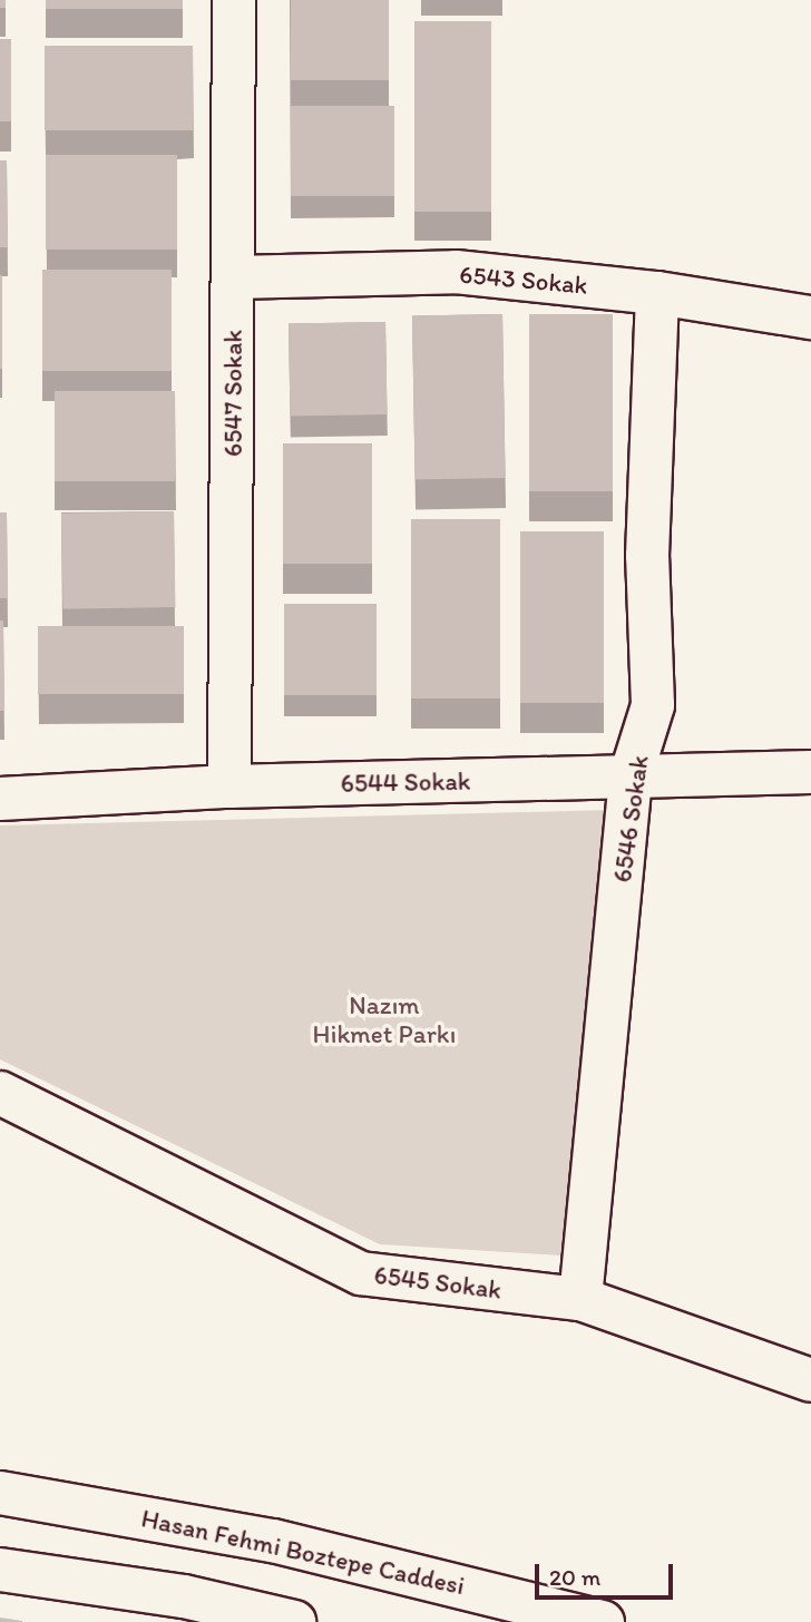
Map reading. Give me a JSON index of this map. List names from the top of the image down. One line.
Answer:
{"streets":{"street":["6543 Sokak","6547 Sokak","6544 Sokak","6546 Sokak","6545 Sokak","Hasan Fehmi Boztepe Caddesi"]},"crossings":[["6543 Sokak","6547 Sokak"],["6543 Sokak","6546 Sokak"],["6547 Sokak","6544 Sokak"],["6544 Sokak","6546 Sokak"],["6546 Sokak","6545 Sokak"]],"parks":["Nazım Hikmet Parkı"],"scale_bar":"20 m"}
